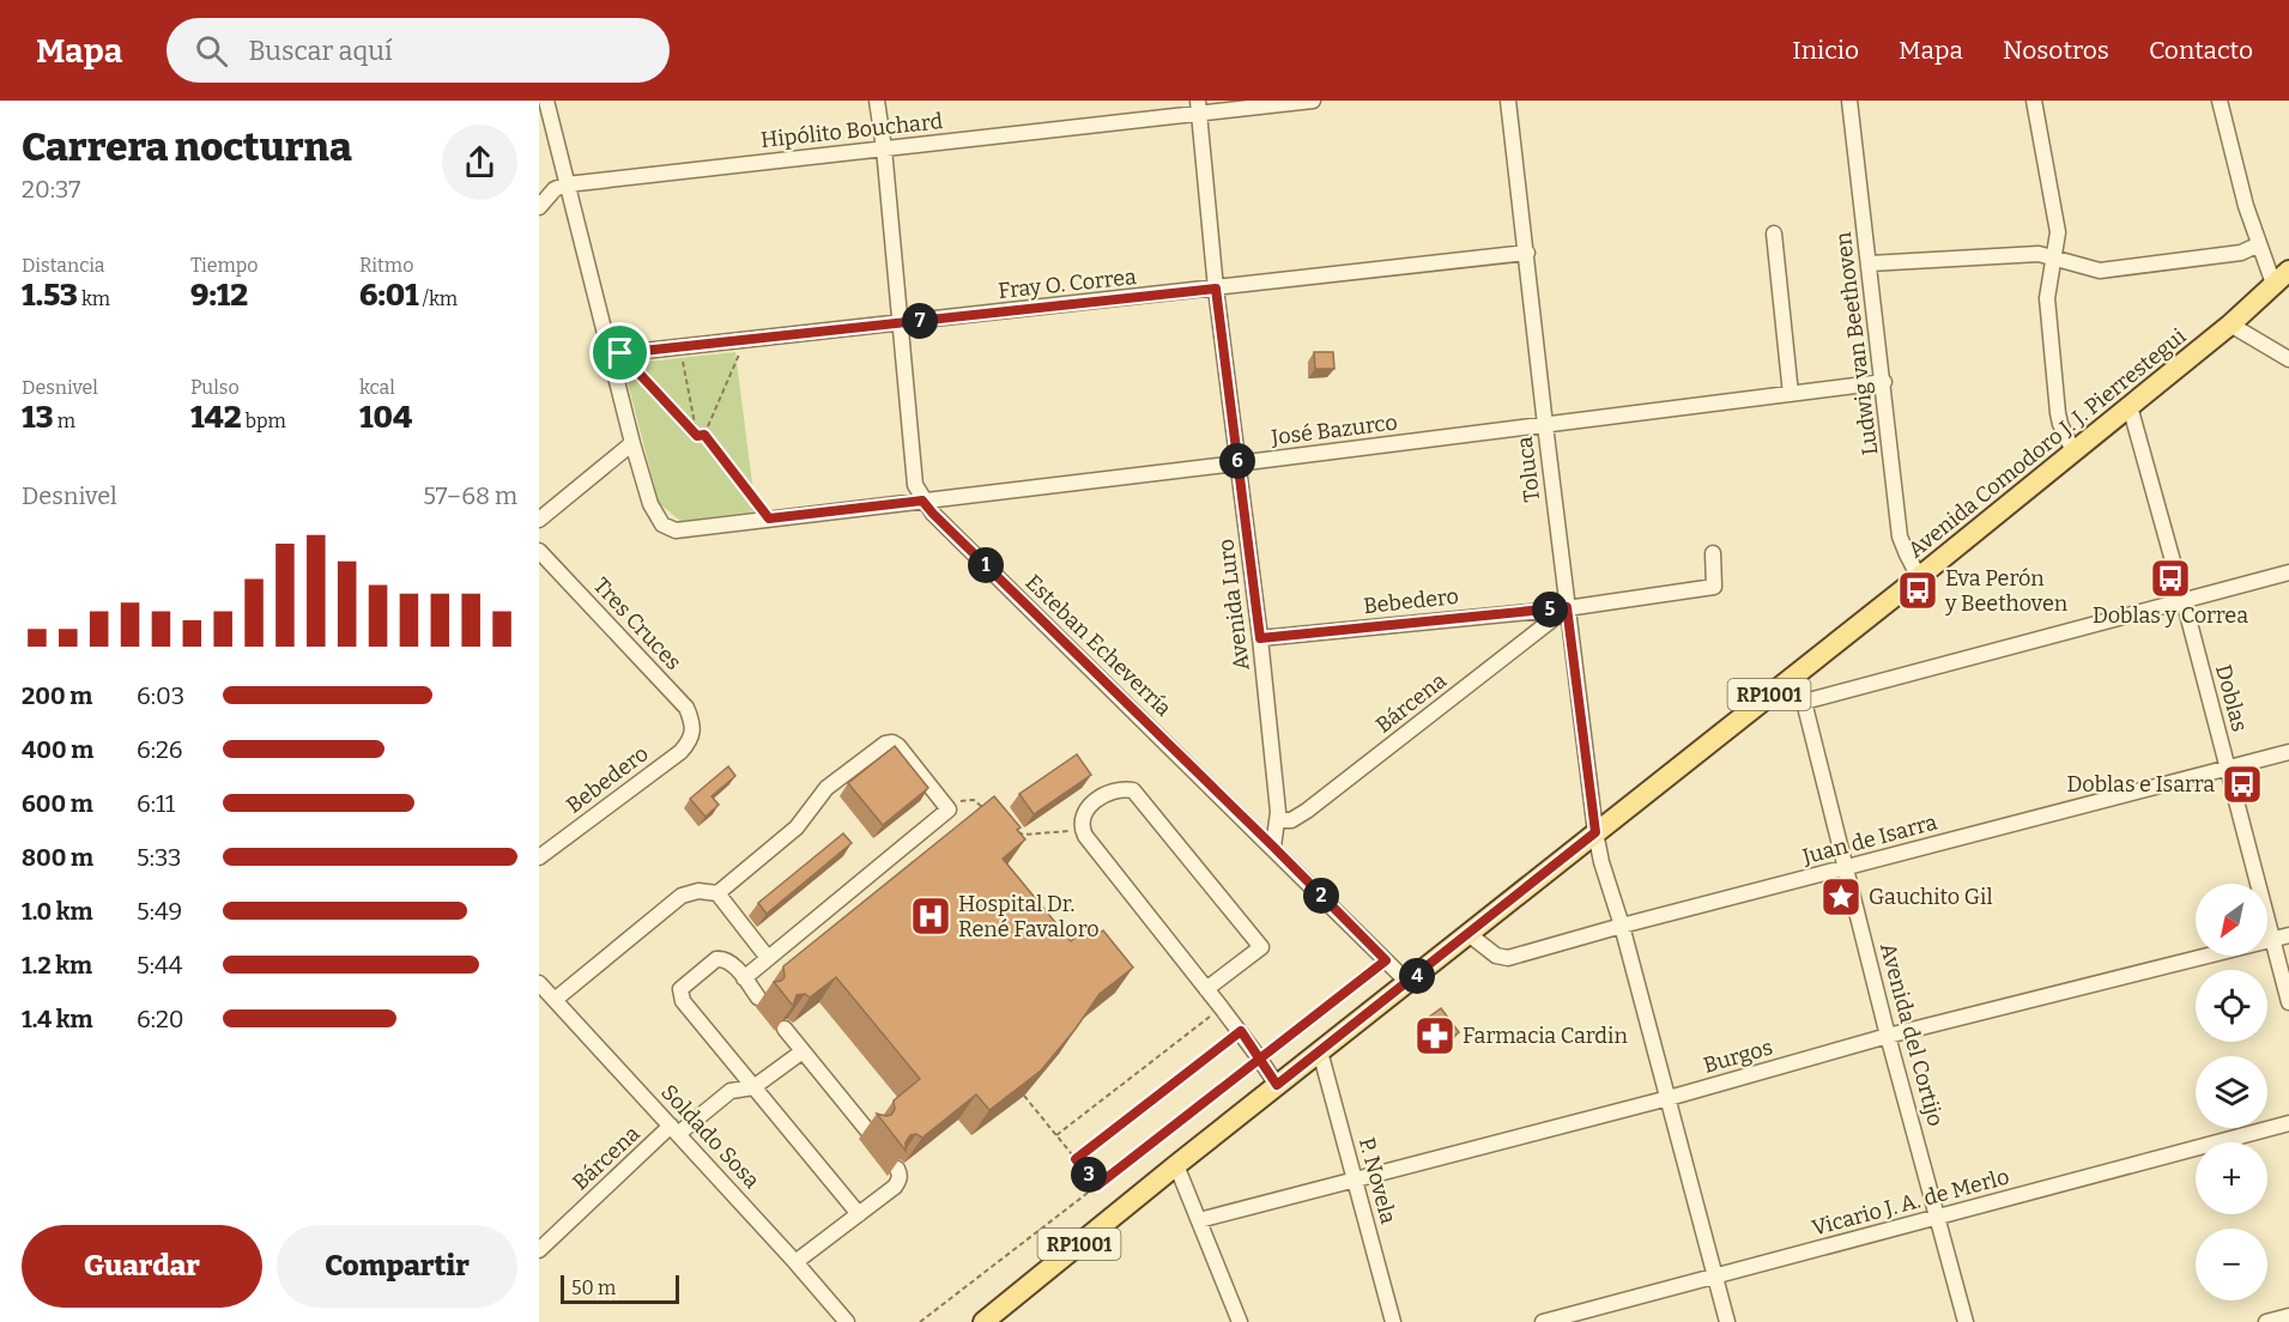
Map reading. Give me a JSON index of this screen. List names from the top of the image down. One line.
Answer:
{"streets":{"main road":["Avenida Comodoro J. J. Pierrestegui","RP1001"],"street":["Hipólito Bouchard","Fray O. Correa","Ludwig van Beethoven","José Bazurco","Toluca","Bebedero","Avenida Luro","Tres Cruces","Esteban Echeverría","Doblas","Bárcena","Juan de Isarra","Avenida del Cortijo","Burgos","Soldado Sosa","P. Novela","Vicario J. A. de Merlo"]},"crossings":[["Hipólito Bouchard","Avenida Luro"],["Hipólito Bouchard","Esteban Echeverría"],["Fray O. Correa","Toluca"],["Fray O. Correa","Avenida Luro"],["Fray O. Correa","Esteban Echeverría"],["Ludwig van Beethoven","José Bazurco"],["Ludwig van Beethoven","Avenida Comodoro J. J. Pierrestegui"],["José Bazurco","Toluca"],["José Bazurco","Avenida Luro"],["José Bazurco","Esteban Echeverría"],["Avenida Comodoro J. J. Pierrestegui","Toluca"],["Avenida Comodoro J. J. Pierrestegui","Esteban Echeverría"],["Avenida Comodoro J. J. Pierrestegui","RP1001"],["Avenida Comodoro J. J. Pierrestegui","Doblas"],["Avenida Comodoro J. J. Pierrestegui","Juan de Isarra"],["Avenida Comodoro J. J. Pierrestegui","Avenida del Cortijo"],["Toluca","Bebedero"],["Toluca","Bárcena"],["Toluca","Juan de Isarra"],["Toluca","Burgos"],["Toluca","Vicario J. A. de Merlo"],["Bebedero","Avenida Luro"],["Bebedero","Tres Cruces"],["Bebedero","Bárcena"],["Avenida Luro","Esteban Echeverría"],["Avenida Luro","Bárcena"],["Esteban Echeverría","RP1001"],["RP1001","P. Novela"],["Doblas","Juan de Isarra"],["Doblas","Burgos"],["Bárcena","Soldado Sosa"],["Juan de Isarra","Avenida del Cortijo"],["Avenida del Cortijo","Burgos"],["Avenida del Cortijo","Vicario J. A. de Merlo"],["Burgos","P. Novela"]],"places":{"bus stop":["Doblas y Correa","Eva Perón y Beethoven","Doblas e Isarra"],"place":["Gauchito Gil"],"hospital":["Hospital Dr. René Favaloro"],"pharmacy":["Farmacia Cardin"]},"scale_bar":"50 m","north":"bottom left","page":{"header":"Mapa","search":"Buscar aquí","nav":["Inicio","Mapa","Nosotros","Contacto"],"heading":["Carrera nocturna","20:37"],"stats":[["Distancia","1.53 km"],["Tiempo","9:12"],["Ritmo","6:01 /km"],["Desnivel","13 m"],["Pulso","142 bpm"],["kcal","104"]],"pins":["7","6","1","5","2","4","3"],"chart":["Desnivel","57–68 m"],"list":[{"name":"200 m","note":"6:03"},{"name":"400 m","note":"6:26"},{"name":"600 m","note":"6:11"},{"name":"800 m","note":"5:33"},{"name":"1.0 km","note":"5:49"},{"name":"1.2 km","note":"5:44"},{"name":"1.4 km","note":"6:20"}],"map_buttons":["+","−"],"buttons":["Guardar","Compartir"],"scale":"50 m"}}
